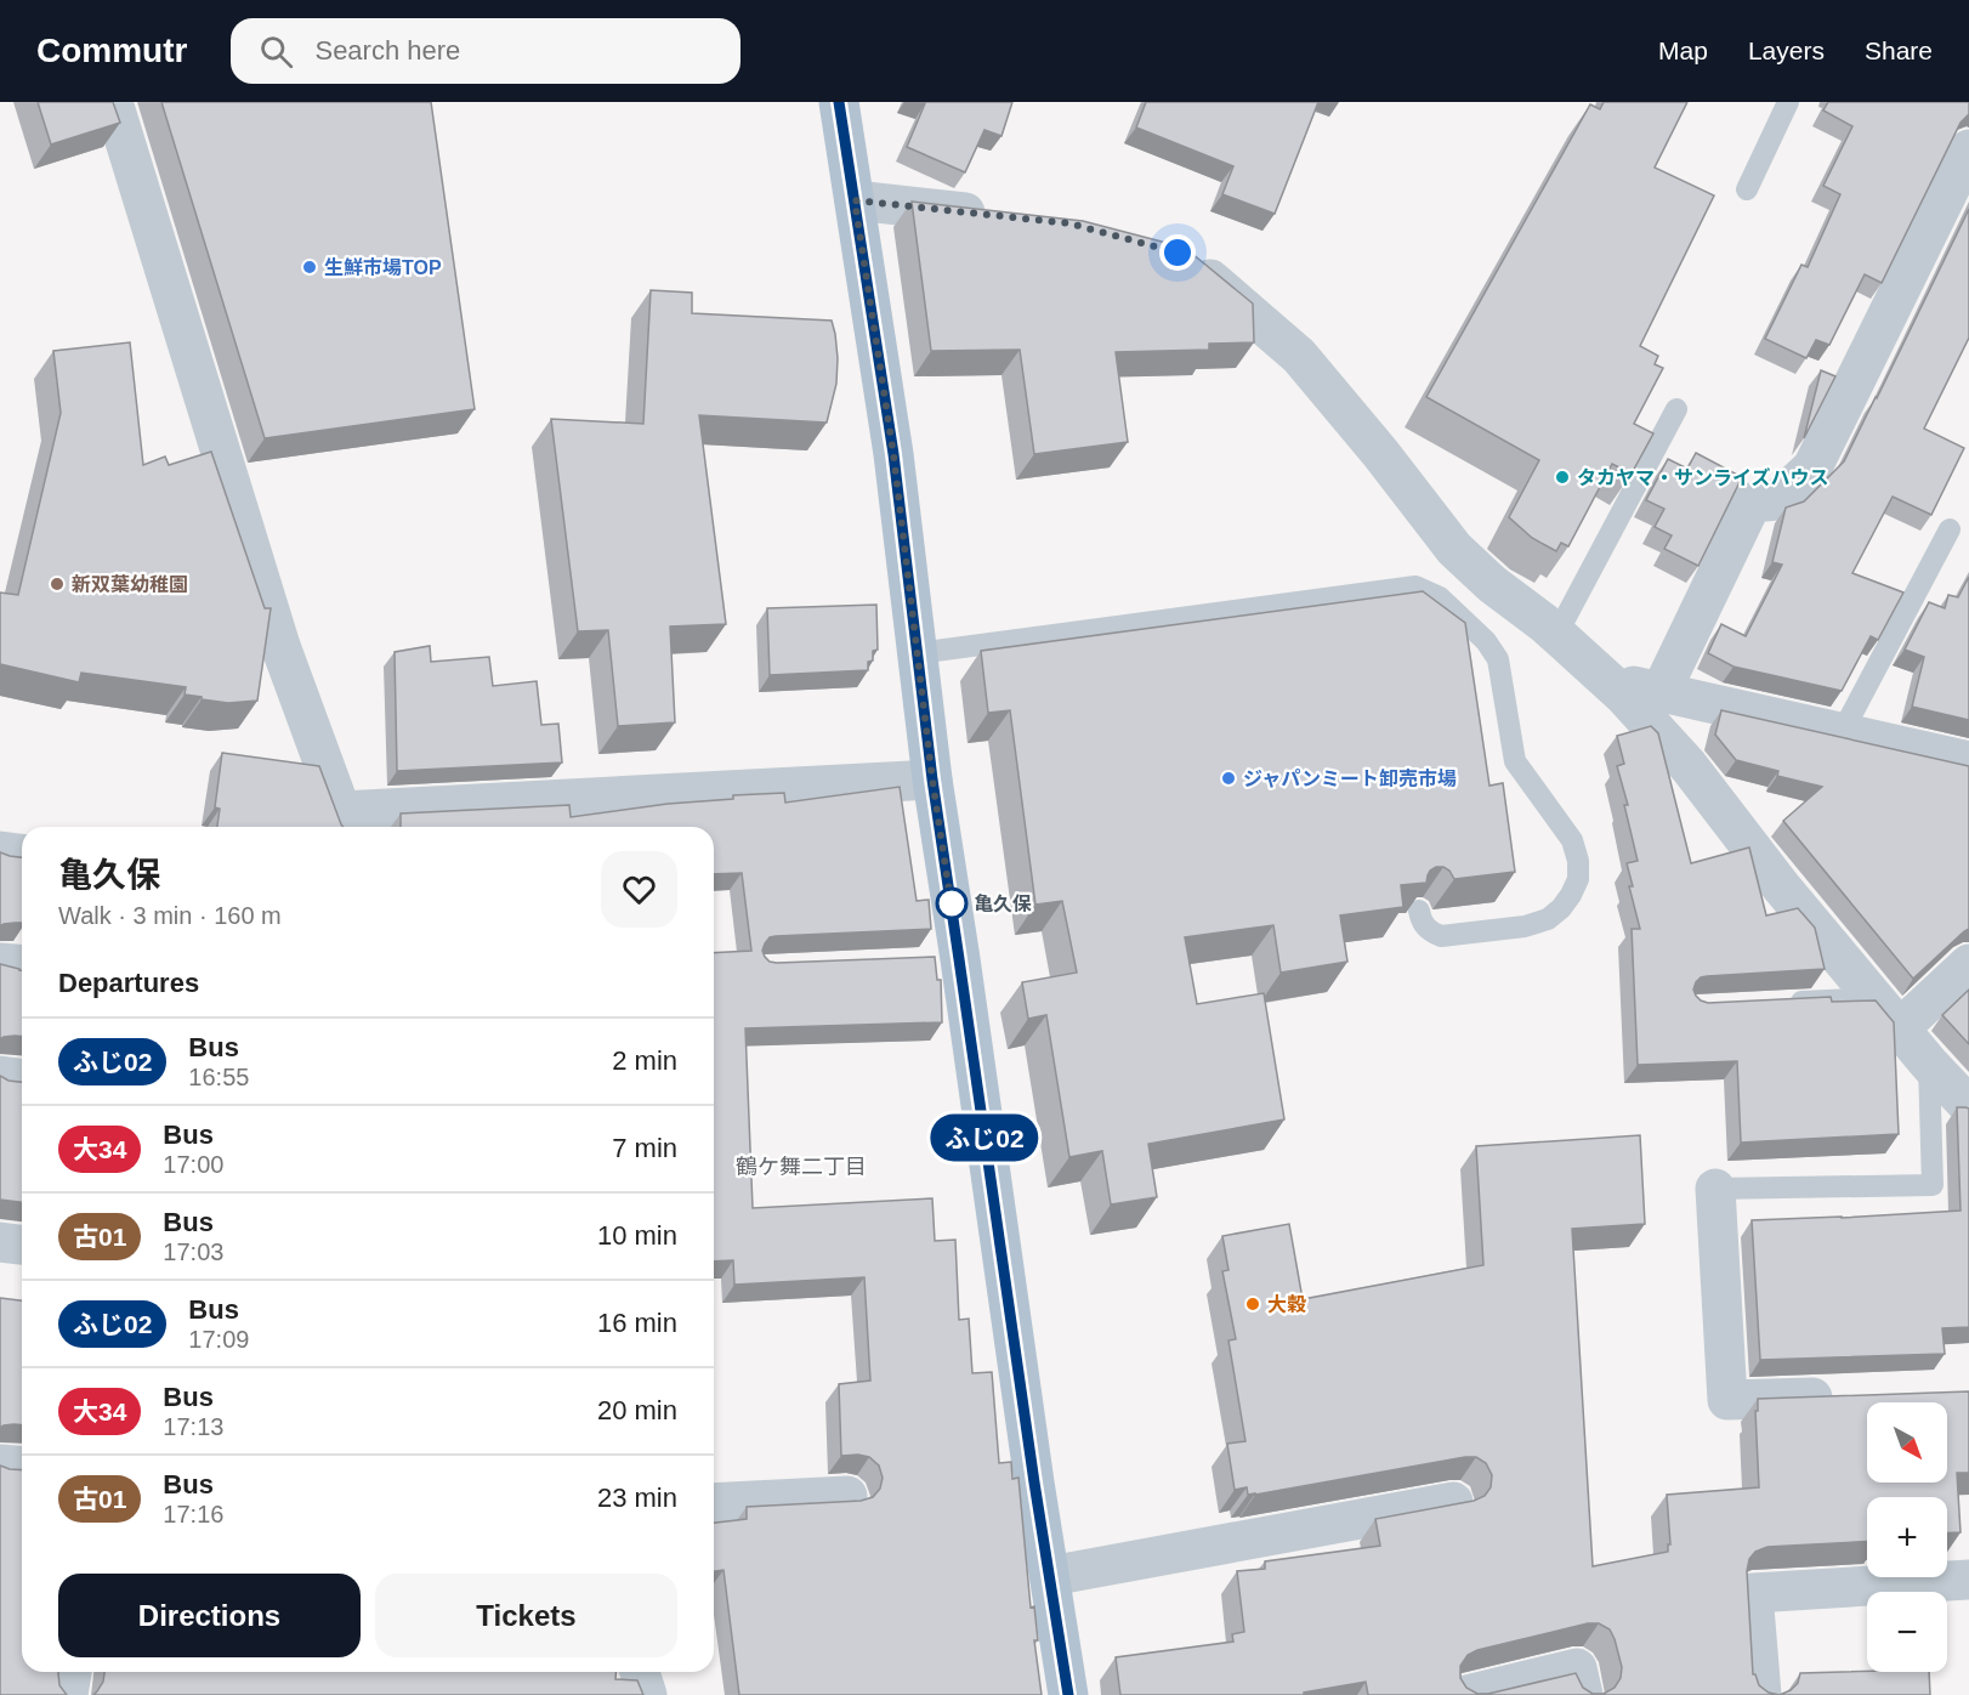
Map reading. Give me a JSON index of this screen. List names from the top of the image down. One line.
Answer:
{"districts":["鶴ケ舞二丁目"],"places":["生鮮市場TOP","タカヤマ・サンライズハウス","新双葉幼稚園","ジャパンミート卸売市場","亀久保","大穀"],"lines":["bus line ふじ02"],"north":"bottom right","page":{"header":"Commutr","search":"Search here","nav":["Map","Layers","Share"],"on_map":"ふじ02","heading":[["亀久保","Walk · 3 min · 160 m"],"Departures"],"list":[{"mark":"ふじ02","name":"Bus","note":"16:55","value":"2 min"},{"mark":"大34","name":"Bus","note":"17:00","value":"7 min"},{"mark":"古01","name":"Bus","note":"17:03","value":"10 min"},{"mark":"ふじ02","name":"Bus","note":"17:09","value":"16 min"},{"mark":"大34","name":"Bus","note":"17:13","value":"20 min"},{"mark":"古01","name":"Bus","note":"17:16","value":"23 min"}],"map_buttons":["+","−"],"buttons":["Directions","Tickets"]}}
